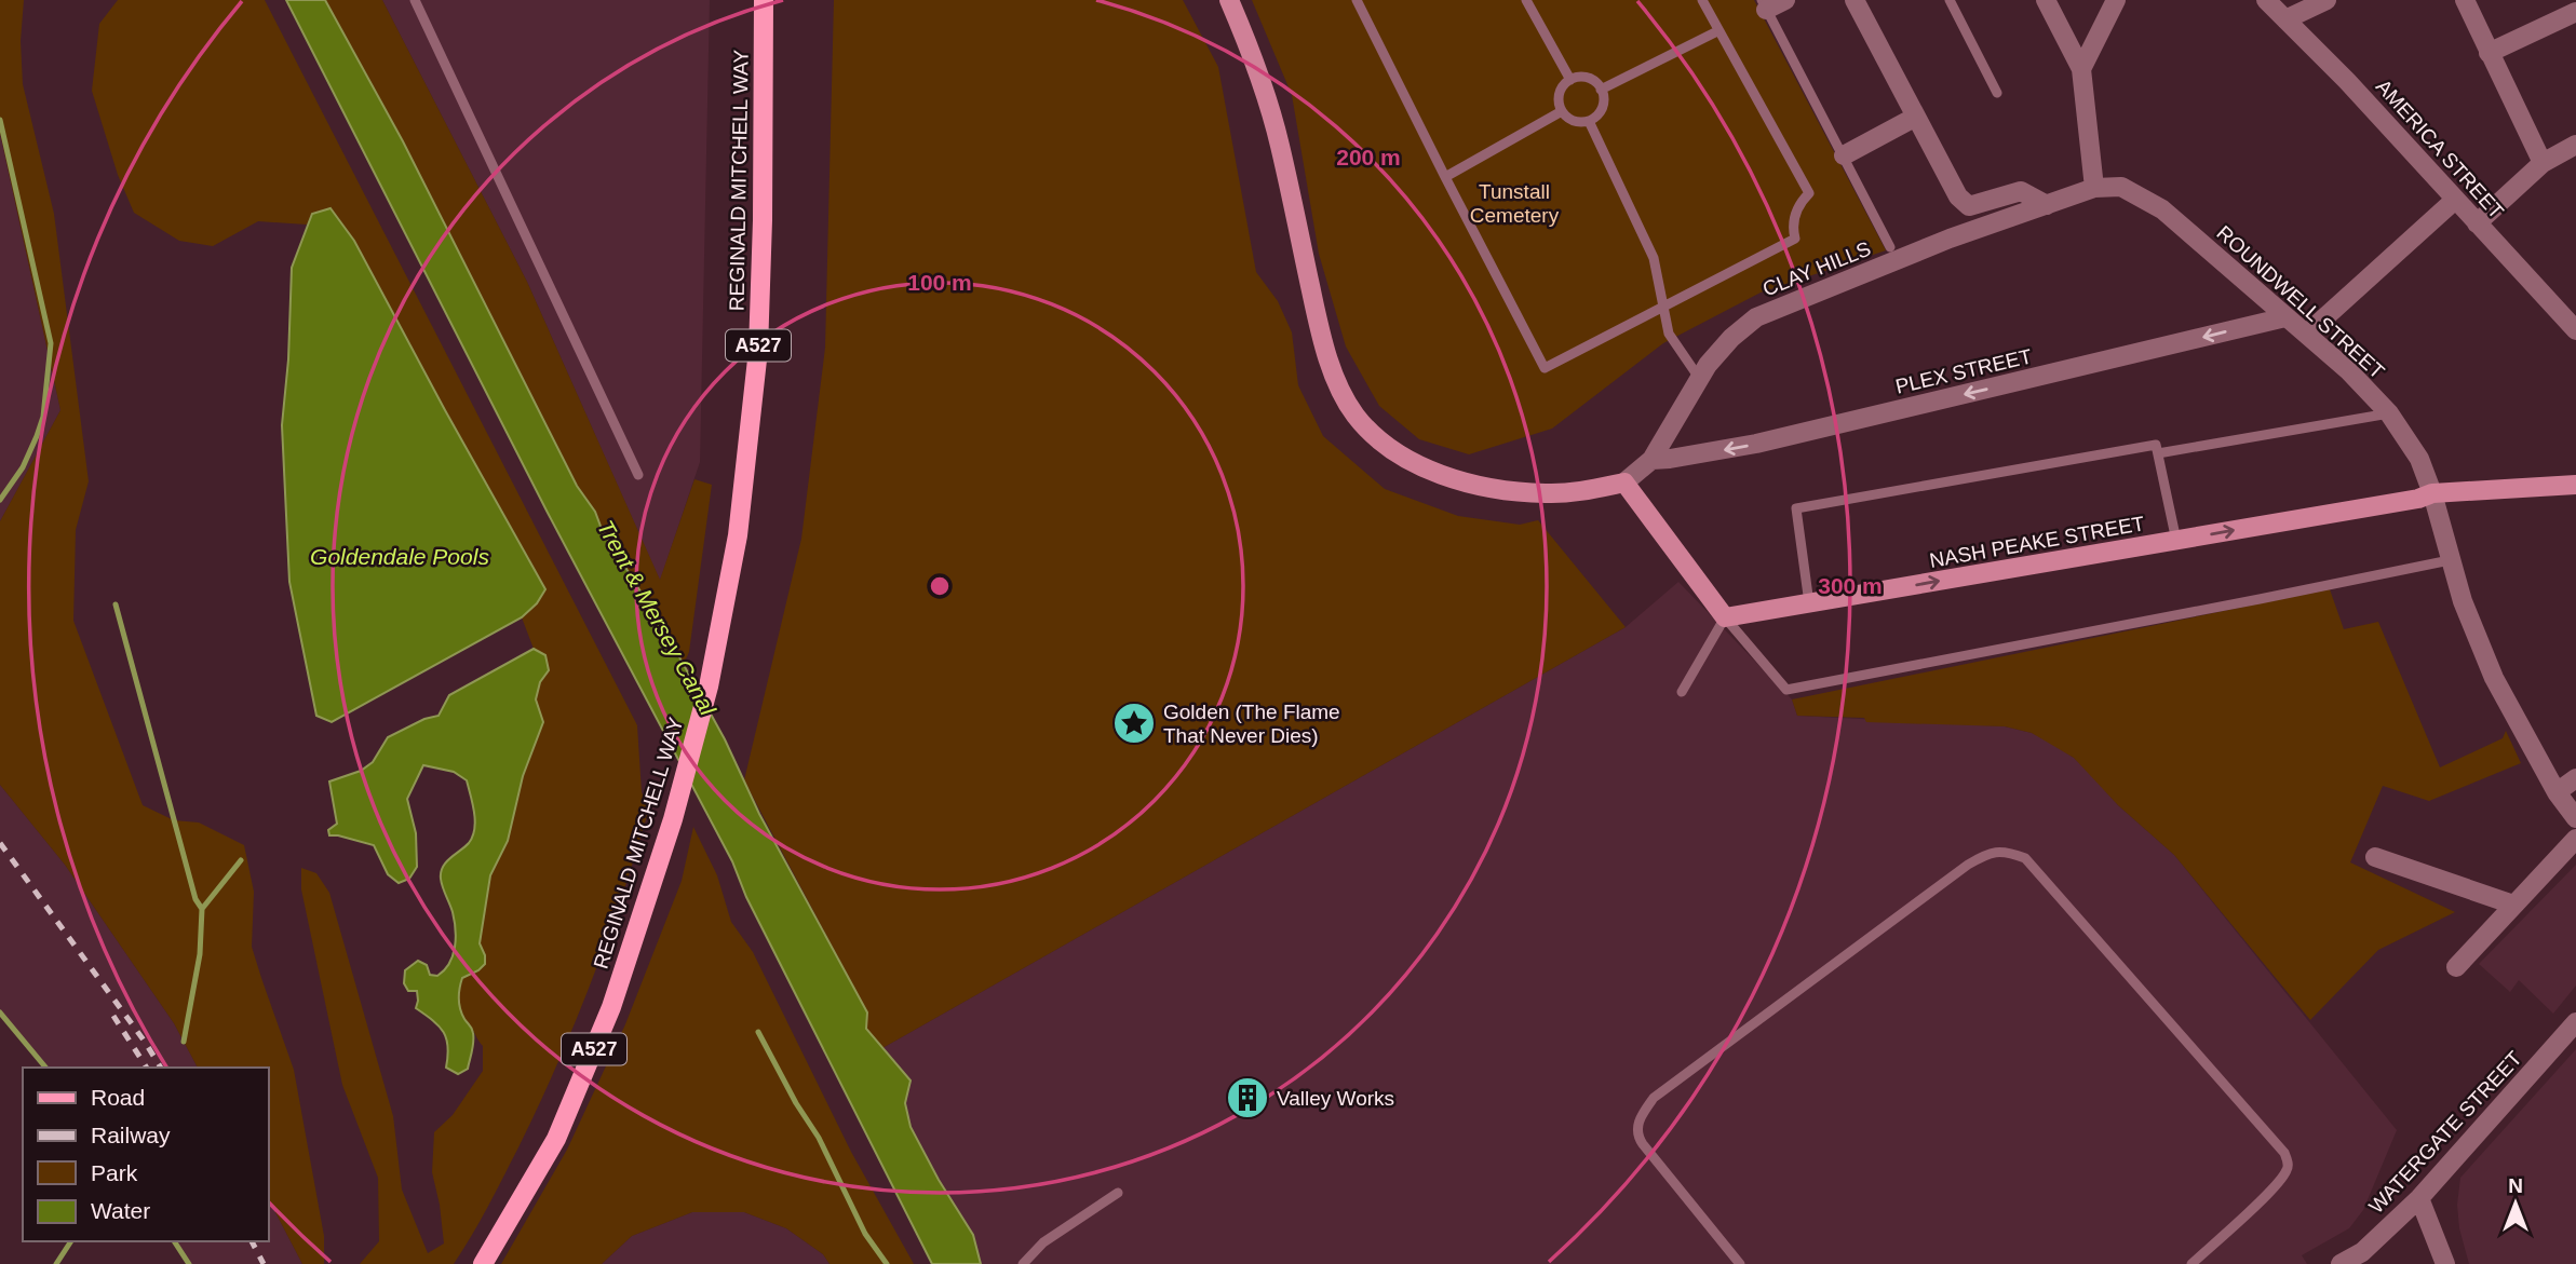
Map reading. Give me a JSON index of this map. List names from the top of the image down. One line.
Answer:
{"streets":{"main road":["REGINALD MITCHELL WAY","A527"],"street":["AMERICA STREET","CLAY HILLS","ROUNDWELL STREET","PLEX STREET","NASH PEAKE STREET","WATERGATE STREET"]},"crossings":[["CLAY HILLS","ROUNDWELL STREET"],["CLAY HILLS","PLEX STREET"],["ROUNDWELL STREET","PLEX STREET"],["ROUNDWELL STREET","NASH PEAKE STREET"]],"one_way":["PLEX STREET","NASH PEAKE STREET"],"water":["Goldendale Pools","Trent & Mersey Canal"],"parks":["Tunstall Cemetery"],"places":{"place":["Golden (The Flame That Never Dies)"],"building":["Valley Works"]},"legend":["Road","Railway","Park","Water"],"north":"top","rings":["200 m","100 m","300 m"]}
